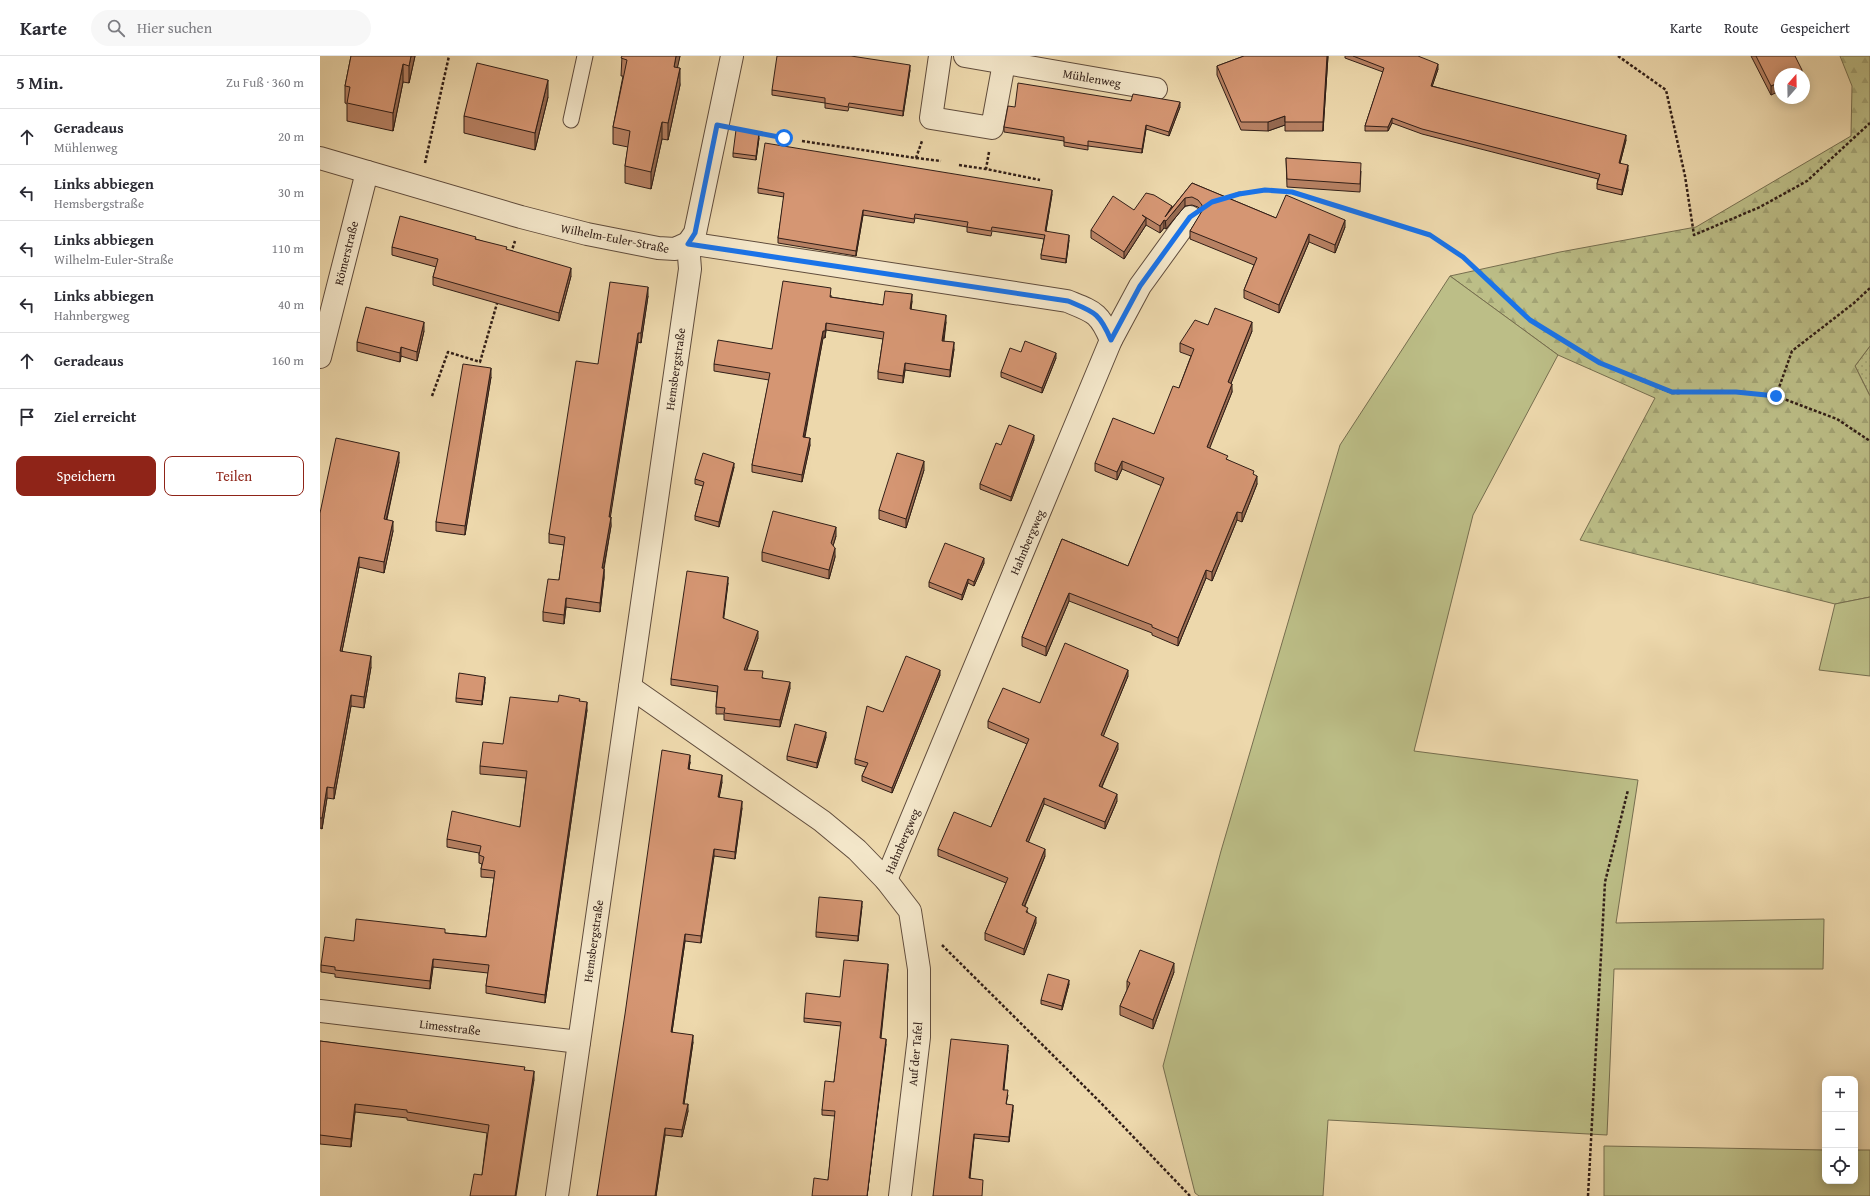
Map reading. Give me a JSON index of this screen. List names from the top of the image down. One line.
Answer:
{"streets":{"street":["Mühlenweg","Wilhelm-Euler-Straße","Römerstraße","Hemsbergstraße","Hahnbergweg","Limesstraße","Auf der Tafel"]},"crossings":[["Wilhelm-Euler-Straße","Römerstraße"],["Wilhelm-Euler-Straße","Hemsbergstraße"],["Wilhelm-Euler-Straße","Hahnbergweg"],["Hemsbergstraße","Limesstraße"],["Hahnbergweg","Auf der Tafel"]],"north":"top","page":{"header":"Karte","search":"Hier suchen","nav":["Karte","Route","Gespeichert"],"heading":["5 Min.","Zu Fuß · 360 m"],"list":[["Geradeaus","Mühlenweg","20 m"],["Links abbiegen","Hemsbergstraße","30 m"],["Links abbiegen","Wilhelm-Euler-Straße","110 m"],["Links abbiegen","Hahnbergweg","40 m"],["Geradeaus","160 m"],"Ziel erreicht"],"buttons":["Speichern","Teilen"],"map_buttons":["+","−"]}}
